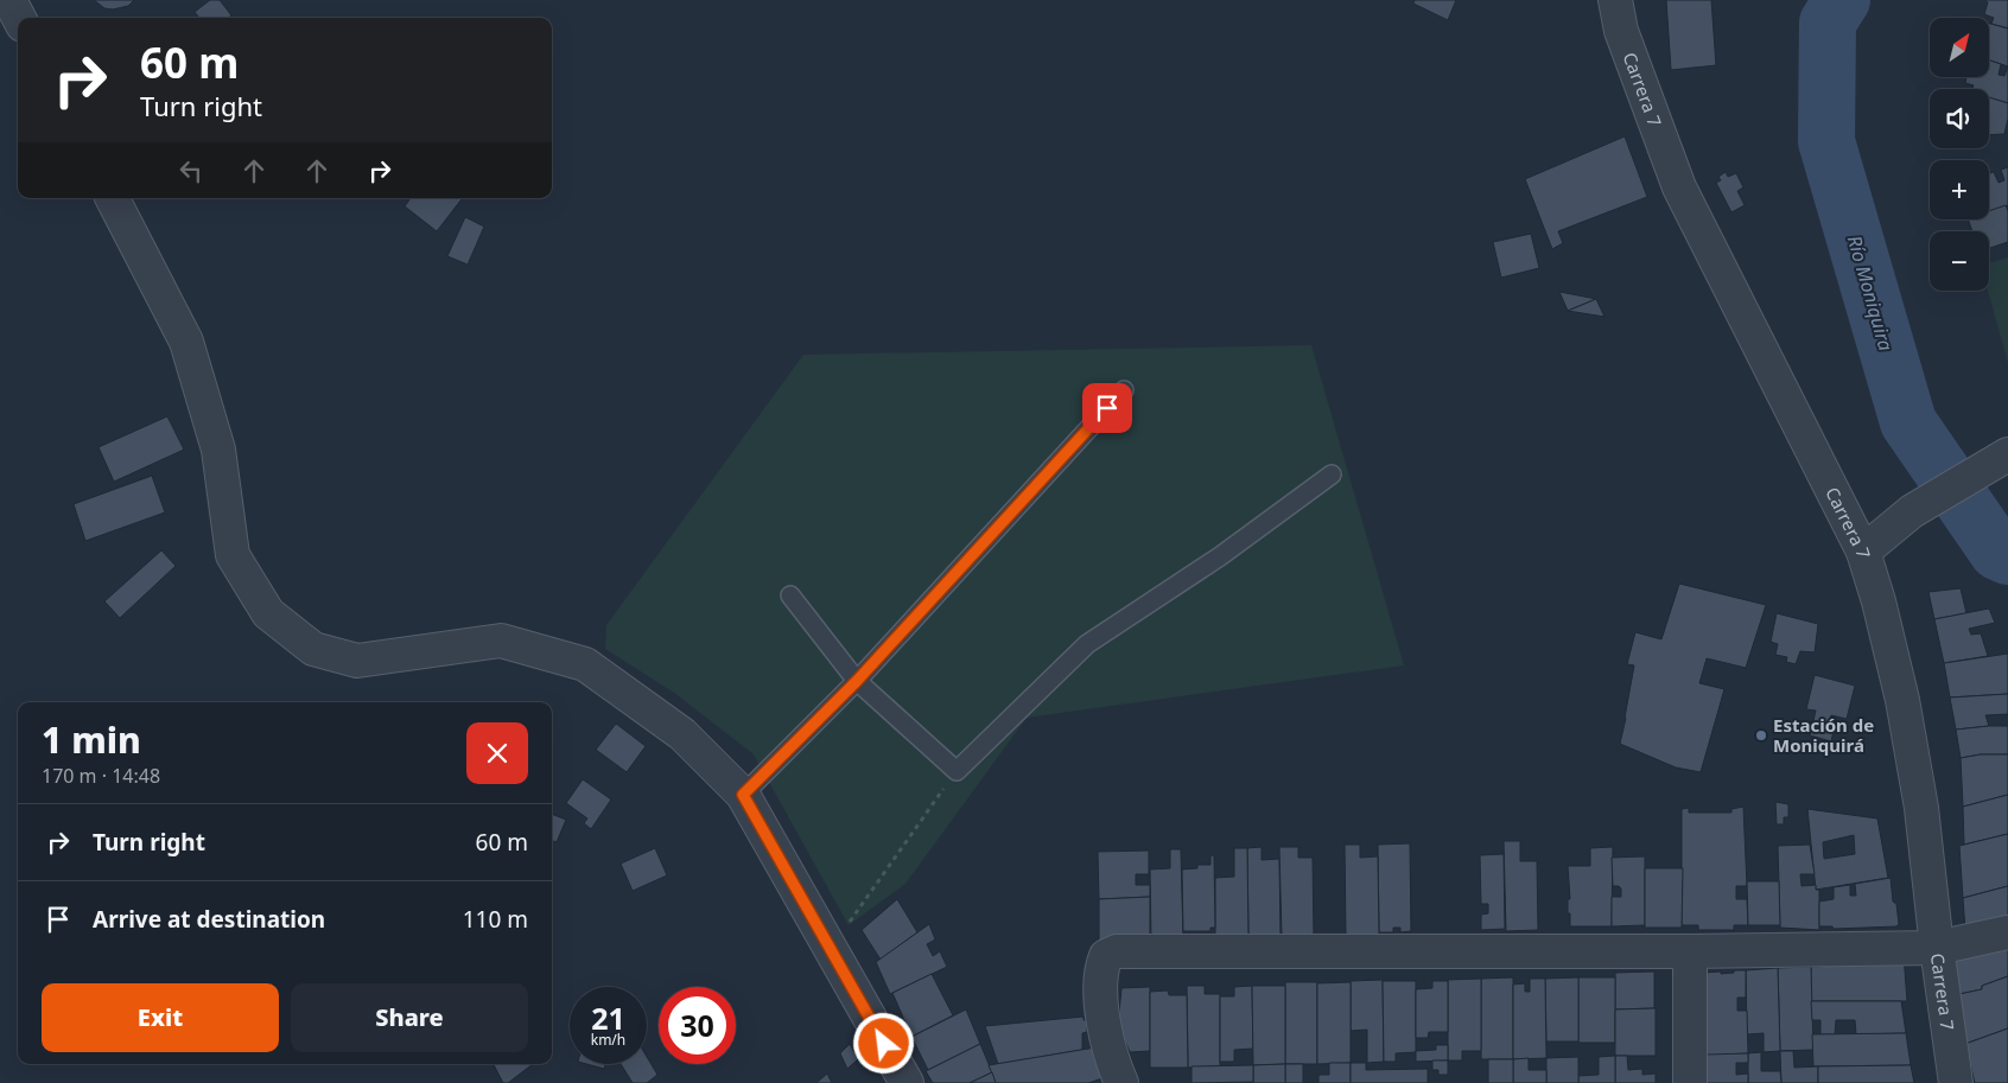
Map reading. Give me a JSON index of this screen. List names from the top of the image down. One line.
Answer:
{"streets":{"street":["Carrera 7"]},"water":["Río Moniquira"],"places":["Estación de Moniquirá"],"north":"top right","page":{"map_buttons":["+","−"],"turn":["60 m","Turn right"],"heading":["1 min","170 m · 14:48"],"list":[{"name":"Turn right","value":"60 m"},{"name":"Arrive at destination","value":"110 m"}],"buttons":["Exit","Share"],"speed":"21 km/h","limit":"30"}}
